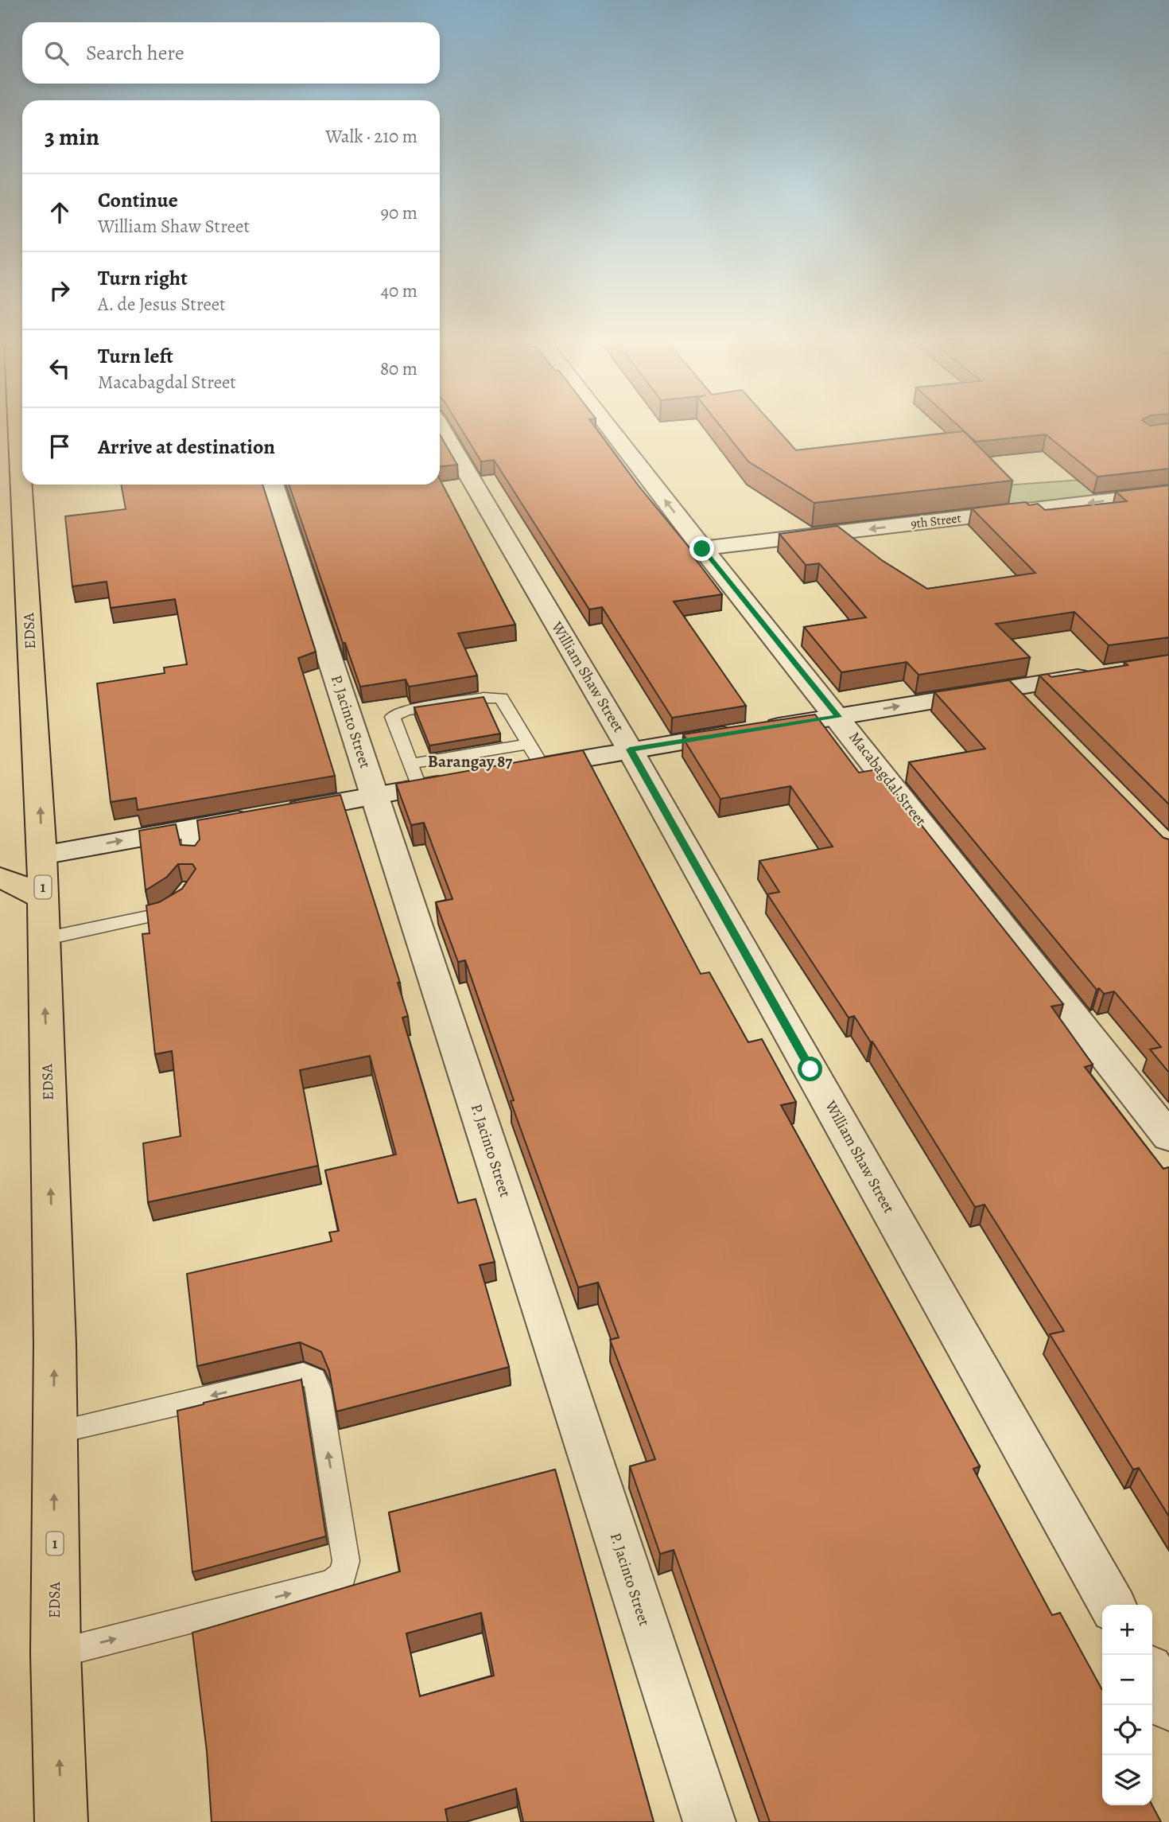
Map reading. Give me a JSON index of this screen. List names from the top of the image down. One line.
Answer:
{"streets":{"highway":["EDSA","1"],"street":["9th Street","William Shaw Street","P. Jacinto Street","Macabagdal Street"]},"crossings":[["9th Street","Macabagdal Street"]],"one_way":["EDSA"],"districts":["Barangay 87"],"page":{"search":"Search here","heading":["3 min","Walk · 210 m"],"list":[["Continue","William Shaw Street","90 m"],["Turn right","A. de Jesus Street","40 m"],["Turn left","Macabagdal Street","80 m"],"Arrive at destination"],"map_buttons":["+","−"]}}
